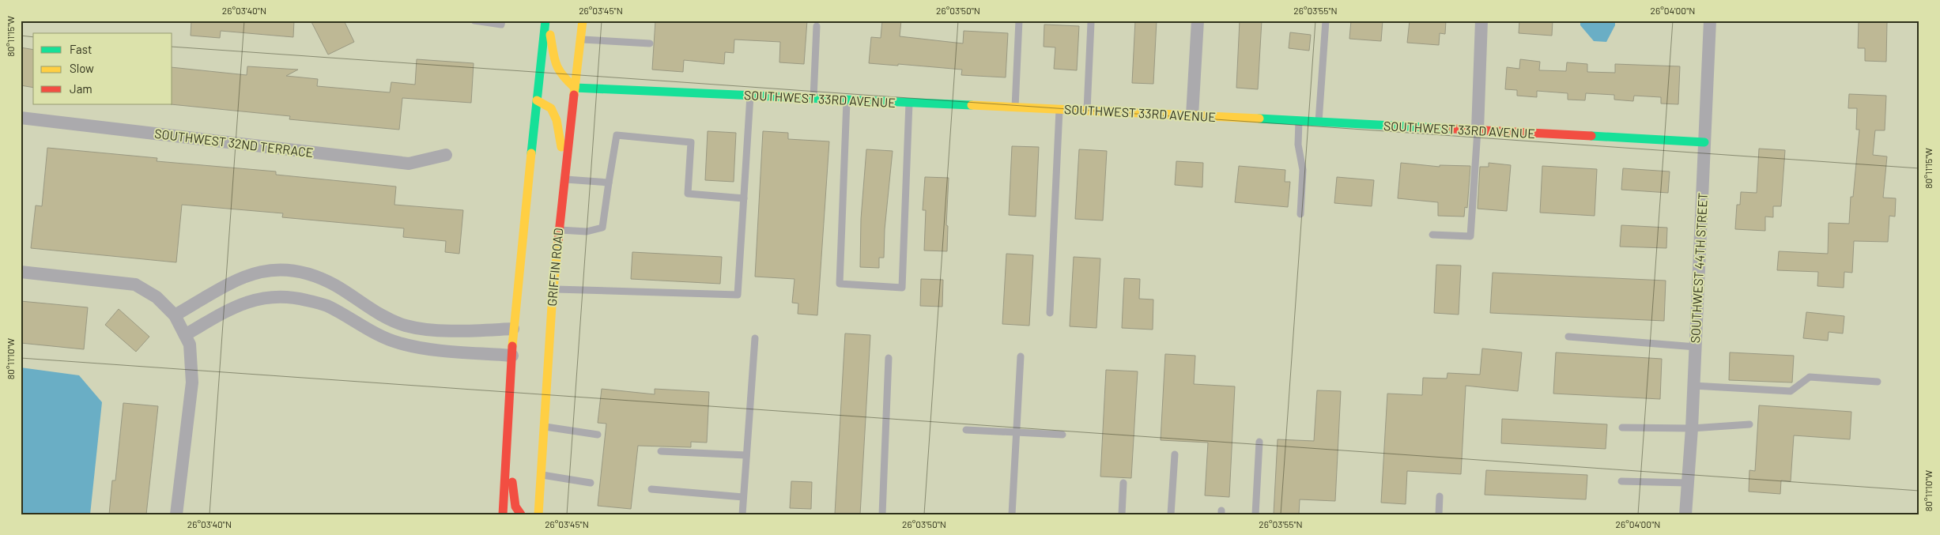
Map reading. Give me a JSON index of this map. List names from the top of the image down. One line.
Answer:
{"streets":{"main road":["SOUTHWEST 33RD AVENUE","GRIFFIN ROAD"],"street":["SOUTHWEST 32ND TERRACE","SOUTHWEST 44TH STREET"]},"crossings":[["SOUTHWEST 33RD AVENUE","GRIFFIN ROAD"],["SOUTHWEST 33RD AVENUE","SOUTHWEST 44TH STREET"]],"legend":["Fast","Slow","Jam"],"coordinates":["26°03'40\"N","26°03'45\"N","26°03'50\"N","26°03'55\"N","26°04'00\"N","80°11'15\"W","80°11'10\"W"]}
